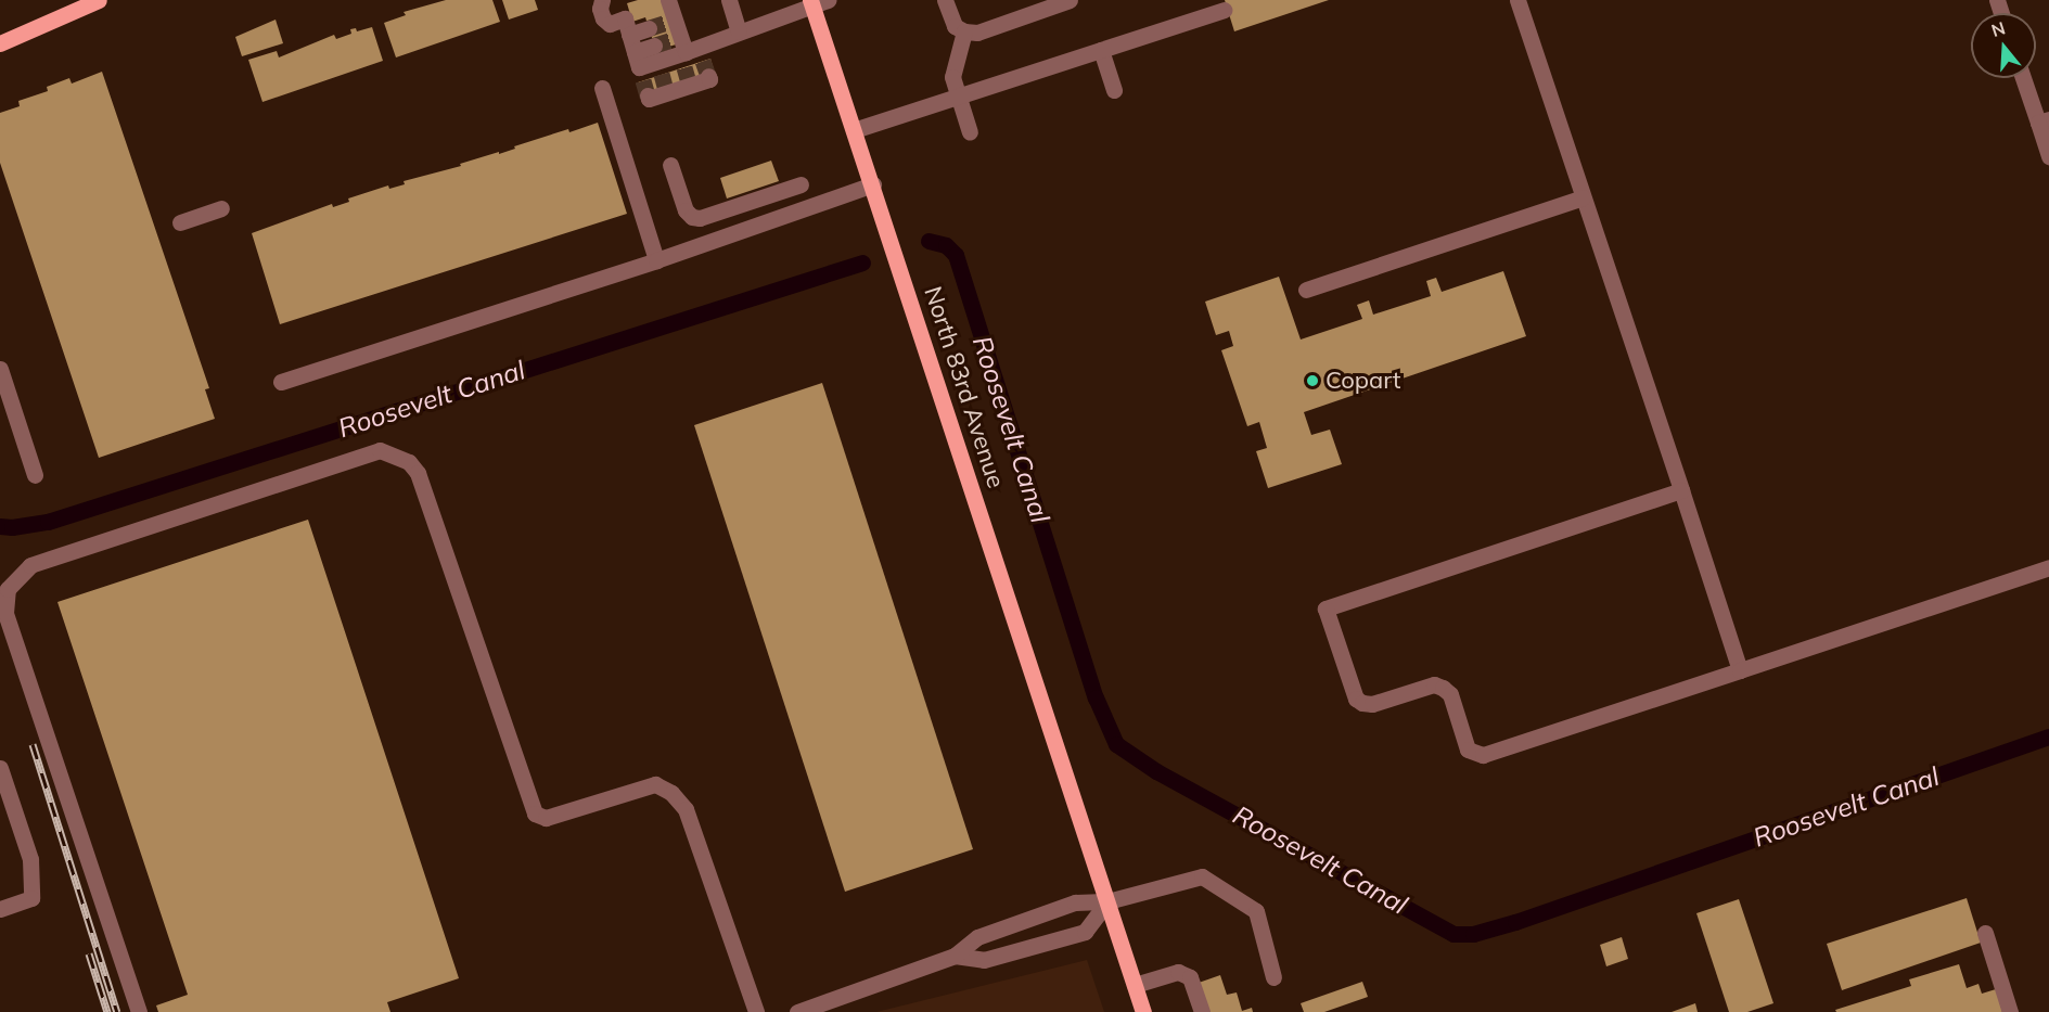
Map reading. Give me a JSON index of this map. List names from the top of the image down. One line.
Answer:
{"streets":{"main road":["North 83rd Avenue"]},"water":["Roosevelt Canal"],"places":["Copart"],"north":"top"}
